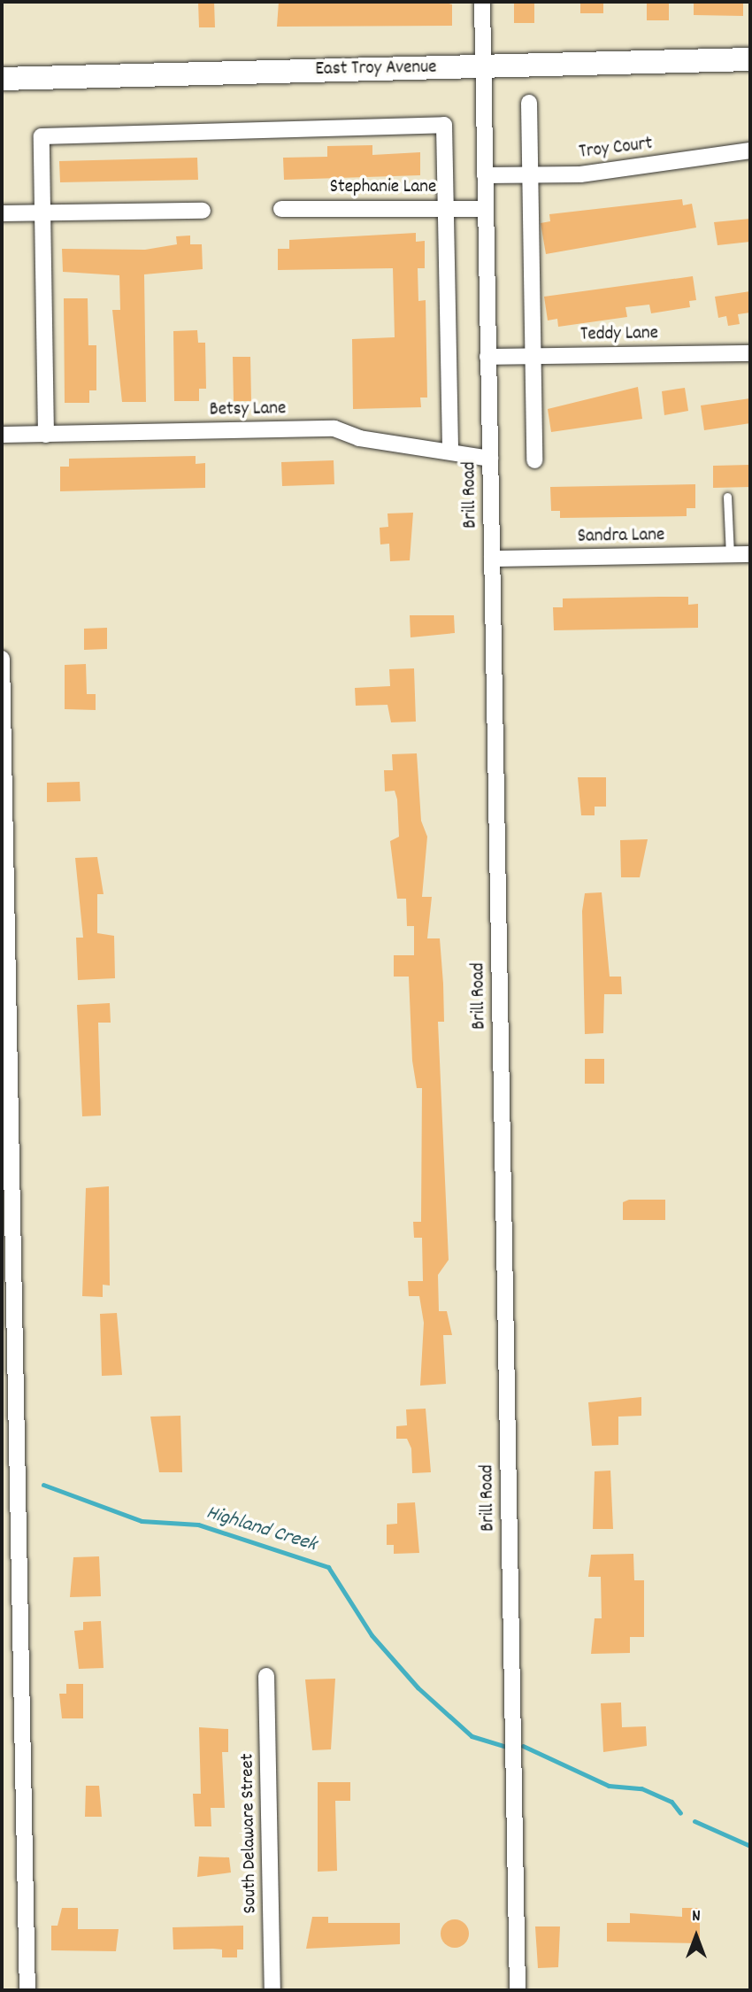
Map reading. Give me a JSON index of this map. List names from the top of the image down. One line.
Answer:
{"streets":{"main road":["East Troy Avenue"],"street":["Troy Court","Stephanie Lane","Teddy Lane","Betsy Lane","Brill Road","Sandra Lane","South Delaware Street"]},"crossings":[["East Troy Avenue","Brill Road"],["Troy Court","Brill Road"],["Stephanie Lane","Brill Road"],["Teddy Lane","Brill Road"],["Betsy Lane","Brill Road"],["Brill Road","Sandra Lane"]],"water":["Highland Creek"],"north":"top"}
